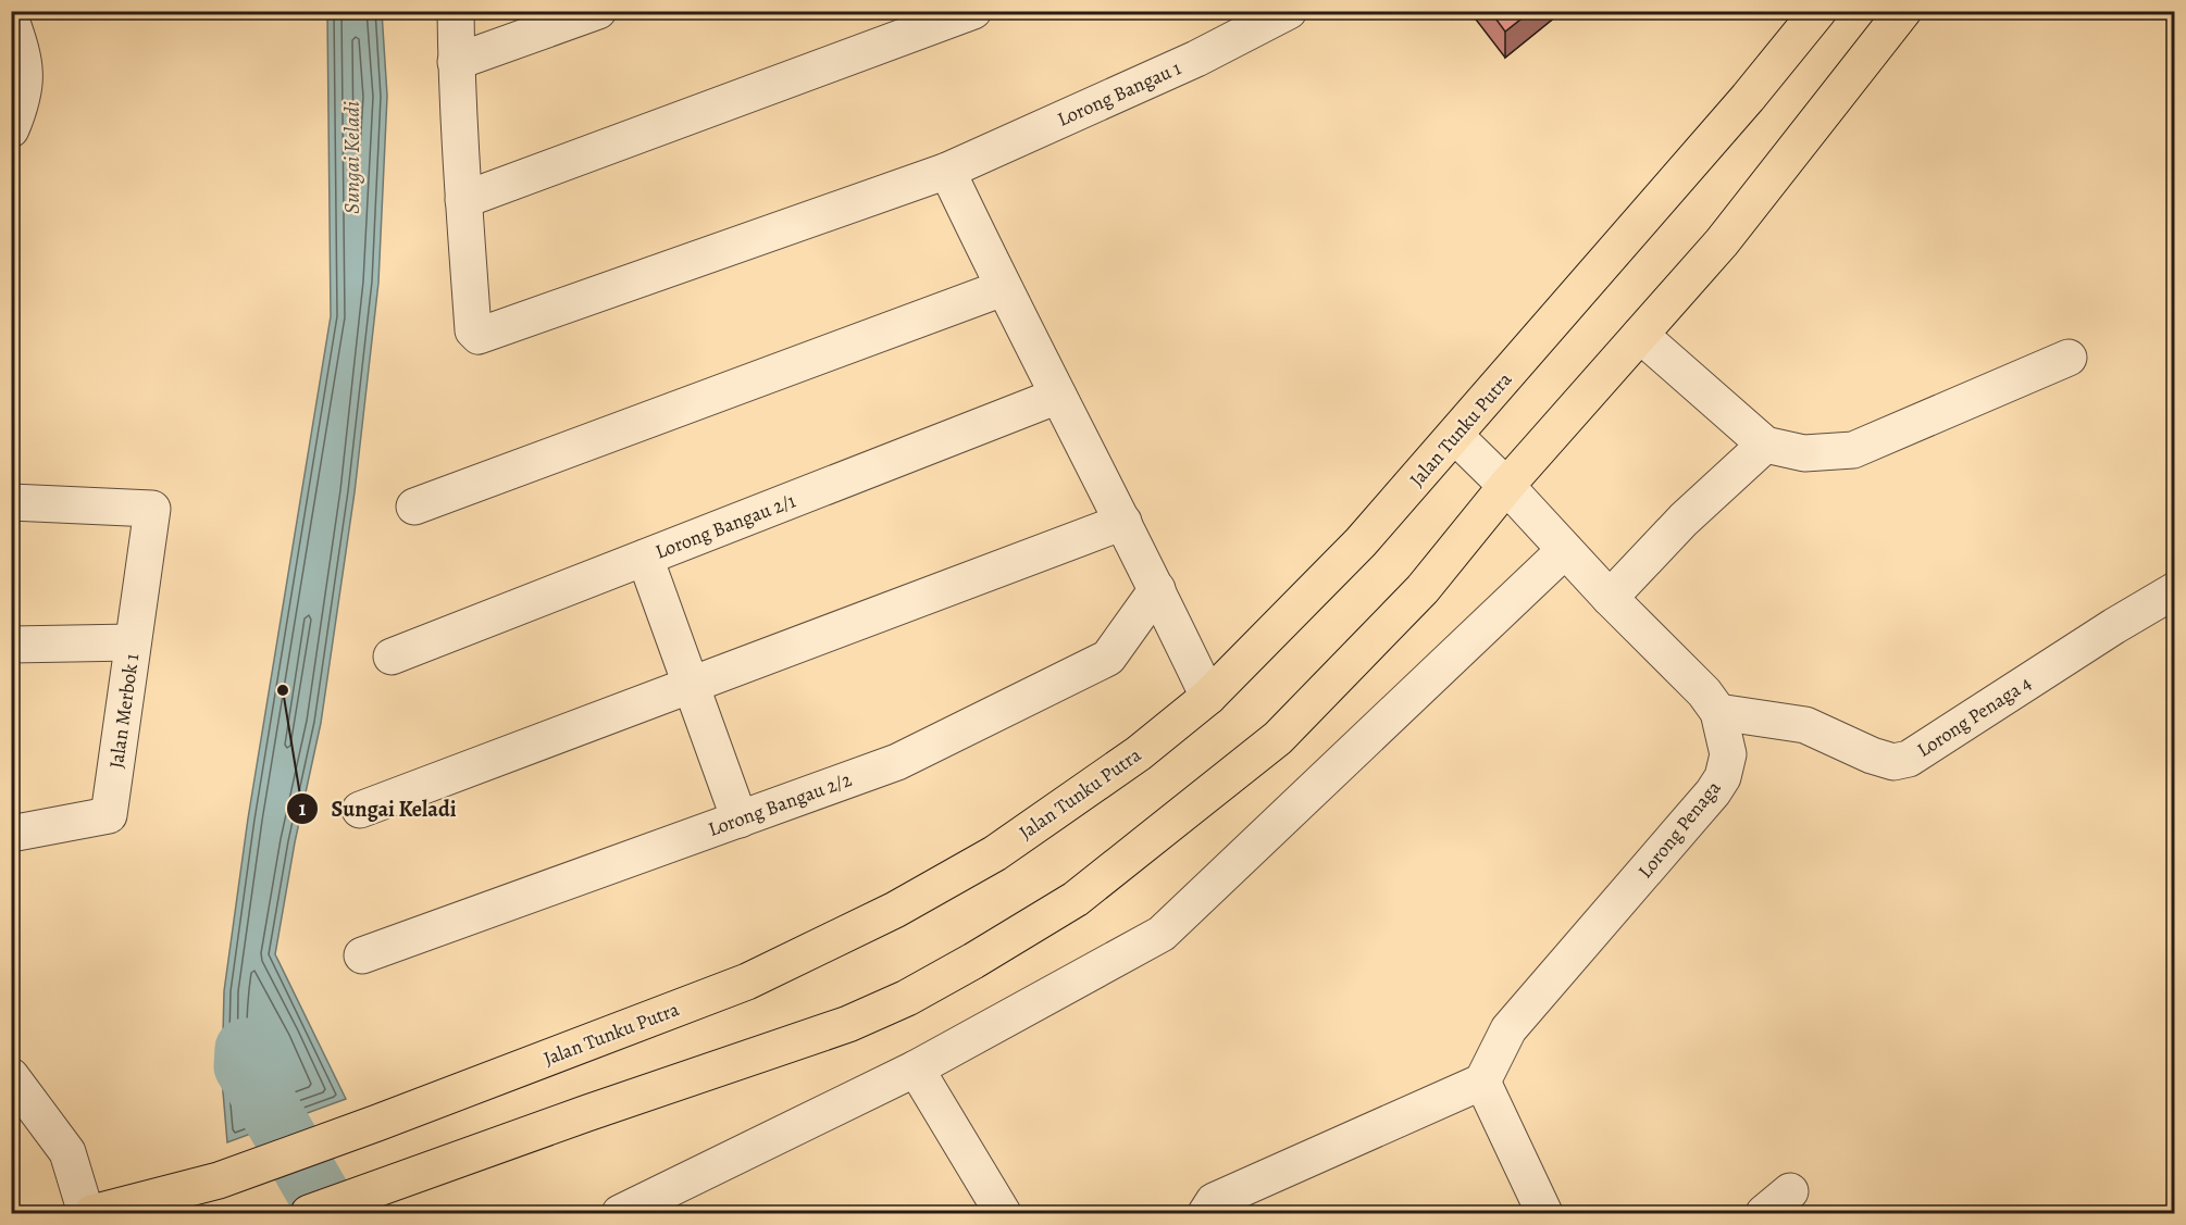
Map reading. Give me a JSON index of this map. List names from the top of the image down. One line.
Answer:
{"streets":{"main road":["Jalan Tunku Putra"],"street":["Lorong Bangau 1","Lorong Bangau 2/1","Jalan Merbok 1","Lorong Penaga 4","Lorong Bangau 2/2","Lorong Penaga"]},"crossings":[["Jalan Tunku Putra","Lorong Penaga"],["Lorong Penaga 4","Lorong Penaga"]],"water":["Sungai Keladi"],"places":["Sungai Keladi"]}
